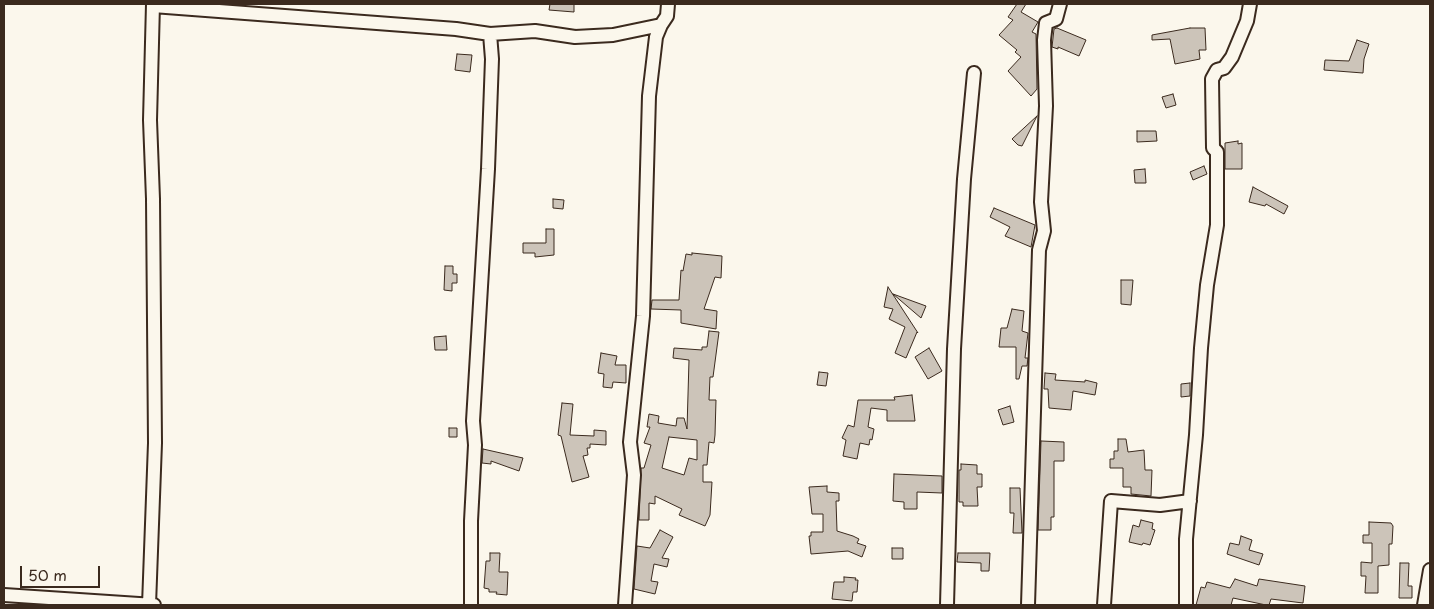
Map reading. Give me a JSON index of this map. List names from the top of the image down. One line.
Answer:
{"scale_bar":"50 m"}
